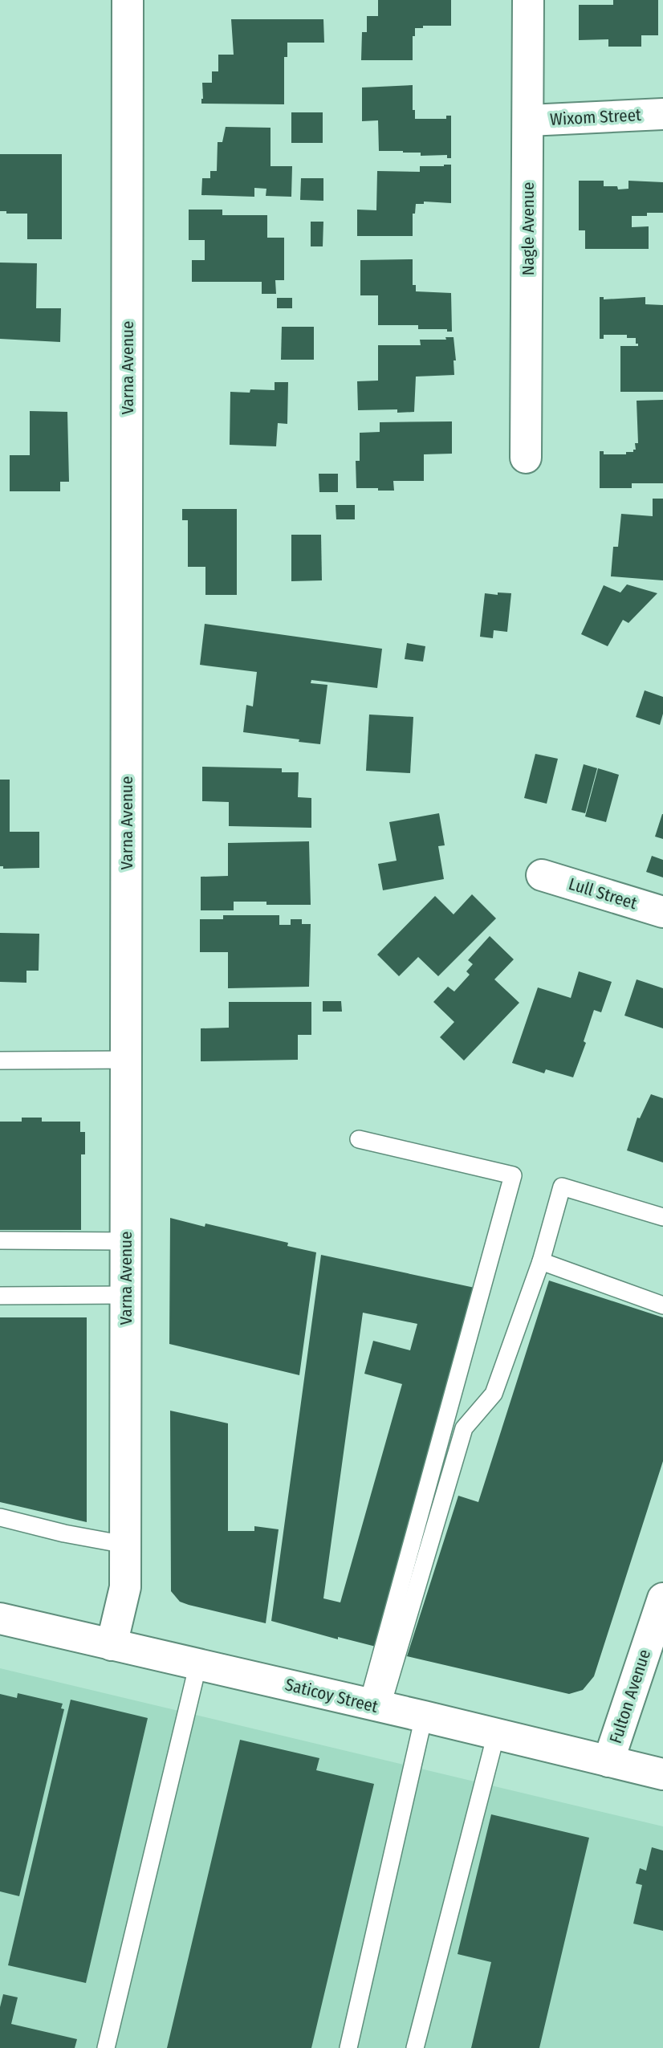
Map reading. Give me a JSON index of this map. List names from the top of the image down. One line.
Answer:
{"streets":{"street":["Wixom Street","Nagle Avenue","Varna Avenue","Lull Street","Saticoy Street","Fulton Avenue"]},"crossings":[["Wixom Street","Nagle Avenue"],["Varna Avenue","Saticoy Street"],["Saticoy Street","Fulton Avenue"]]}
